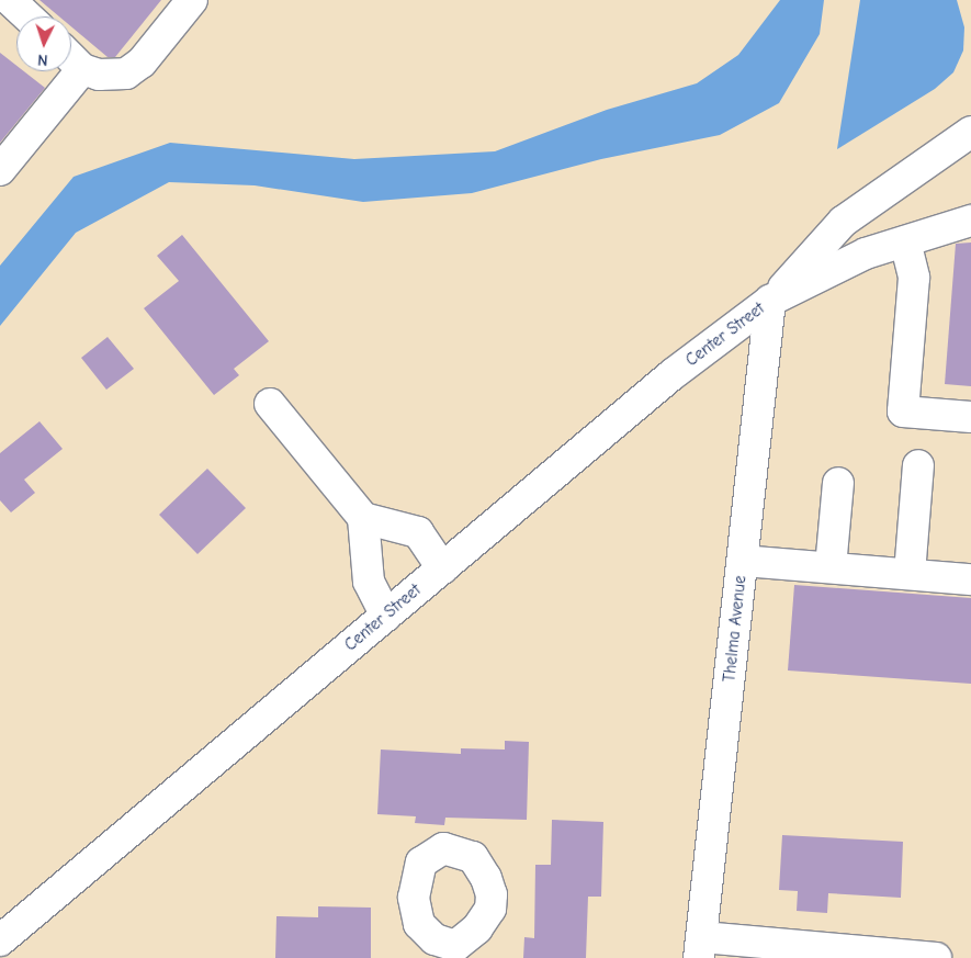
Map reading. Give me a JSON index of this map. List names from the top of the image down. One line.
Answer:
{"streets":{"street":["Center Street","Thelma Avenue"]},"crossings":[["Center Street","Thelma Avenue"]],"north":"bottom"}
